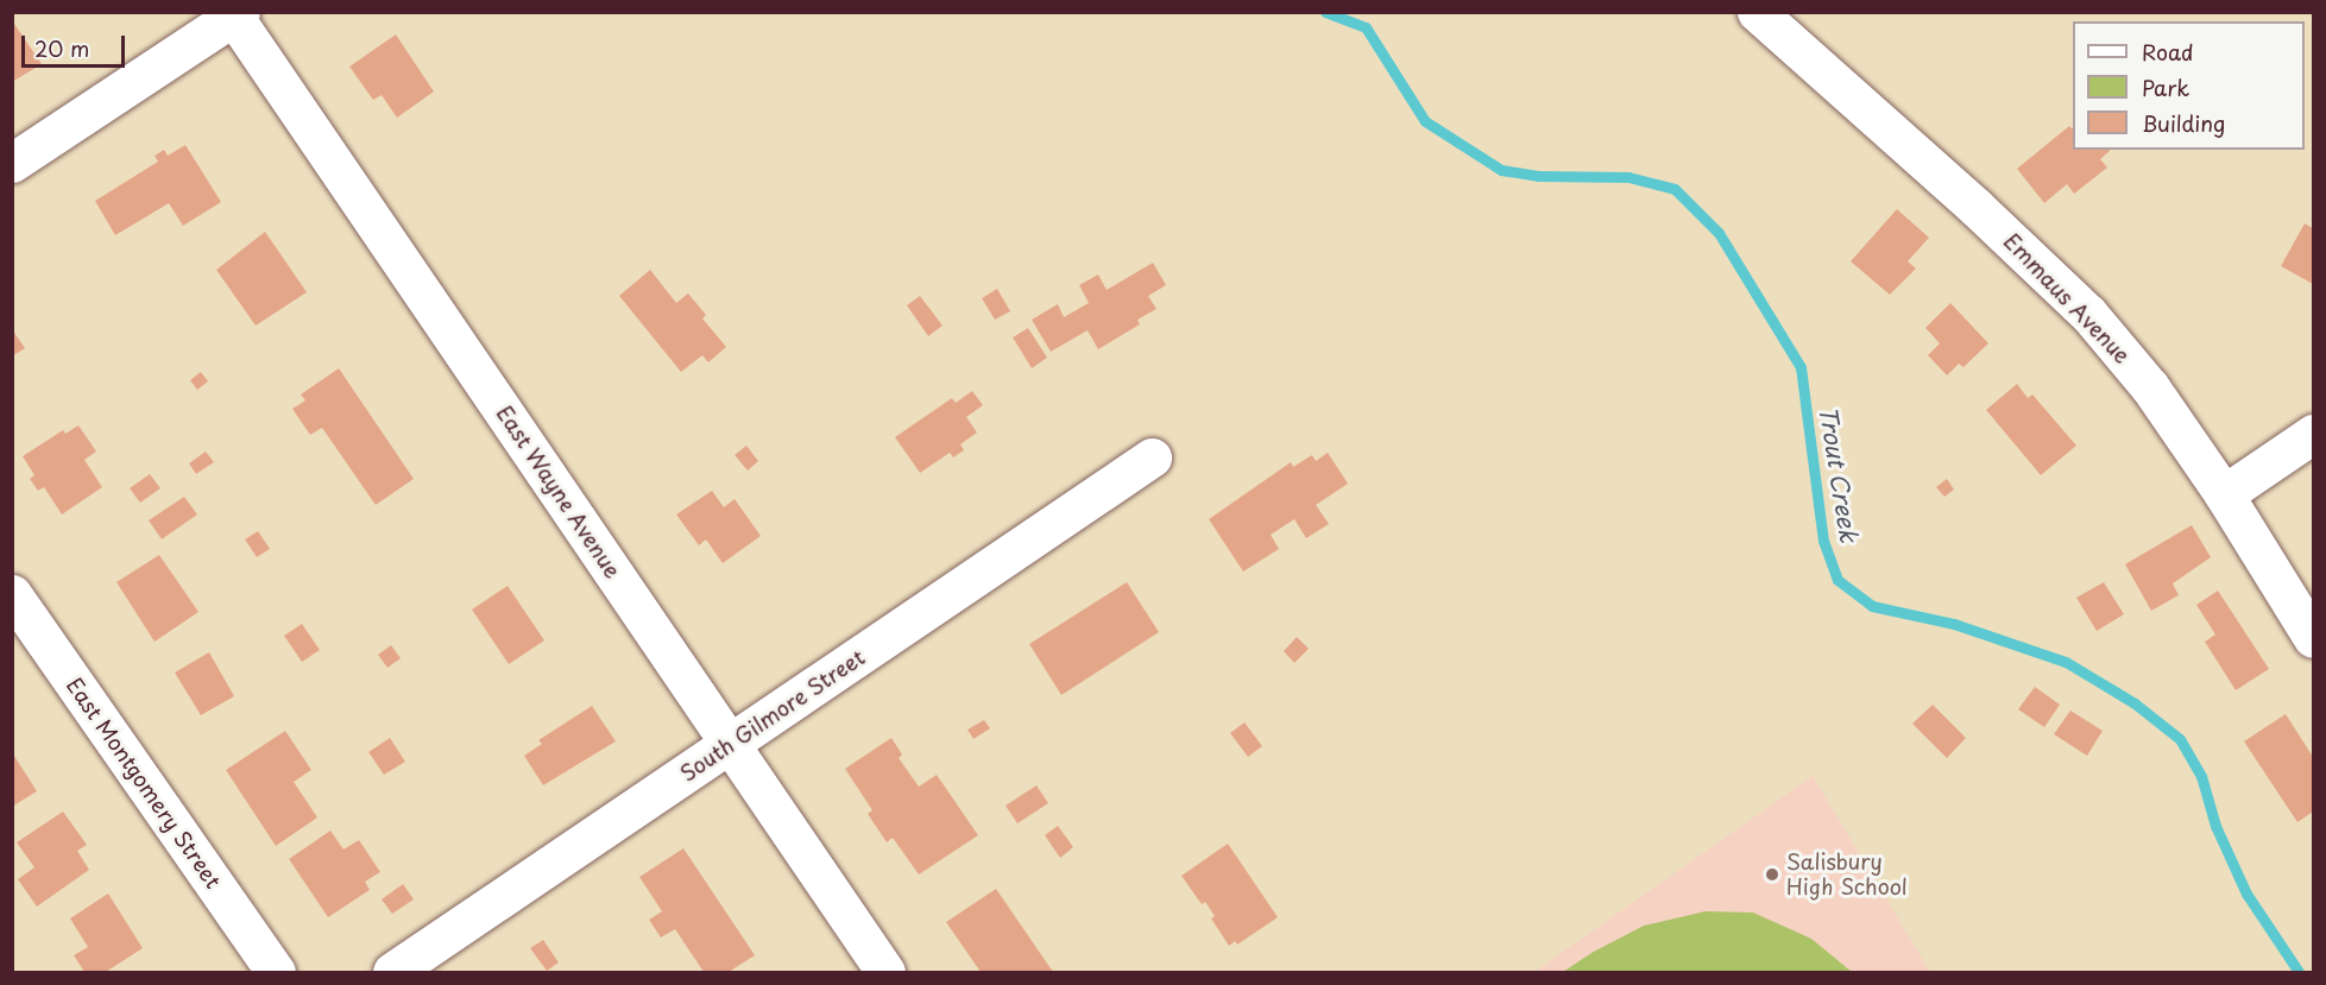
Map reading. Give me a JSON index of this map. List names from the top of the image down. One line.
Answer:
{"streets":{"street":["Emmaus Avenue","East Wayne Avenue","South Gilmore Street","East Montgomery Street"]},"crossings":[["East Wayne Avenue","South Gilmore Street"]],"water":["Trout Creek"],"places":["Salisbury High School"],"legend":["Road","Park","Building"],"scale_bar":"20 m"}
